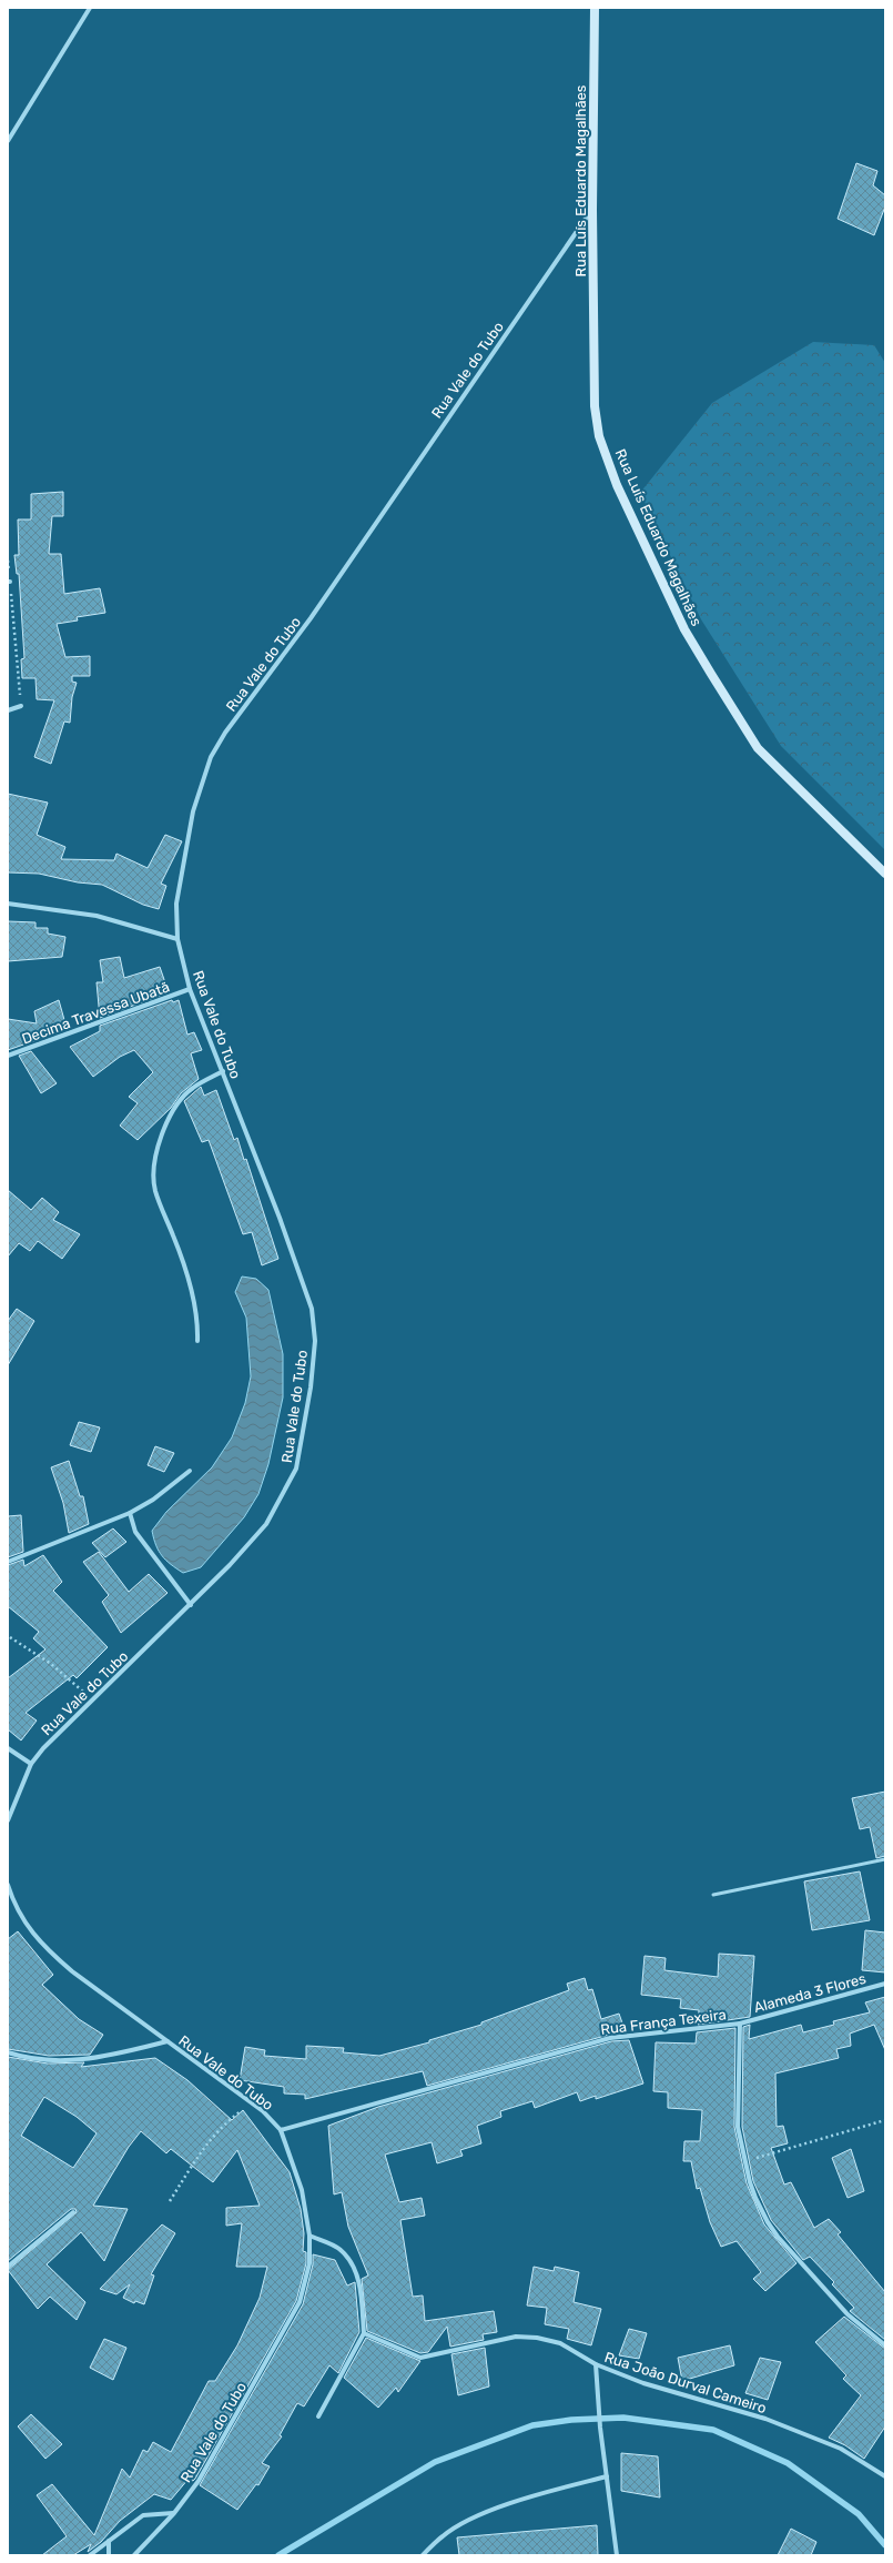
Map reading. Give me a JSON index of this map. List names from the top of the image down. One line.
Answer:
{"streets":{"main road":["Rua Luís Eduardo Magalhães"],"street":["Rua Vale do Tubo","Decima Travessa Ubatã","Alameda 3 Flores","Rua França Texeira","Rua João Durval Cameiro"]},"crossings":[["Rua Luís Eduardo Magalhães","Rua Vale do Tubo"],["Rua Vale do Tubo","Decima Travessa Ubatã"],["Rua Vale do Tubo","Rua França Texeira"],["Alameda 3 Flores","Rua França Texeira"]]}
